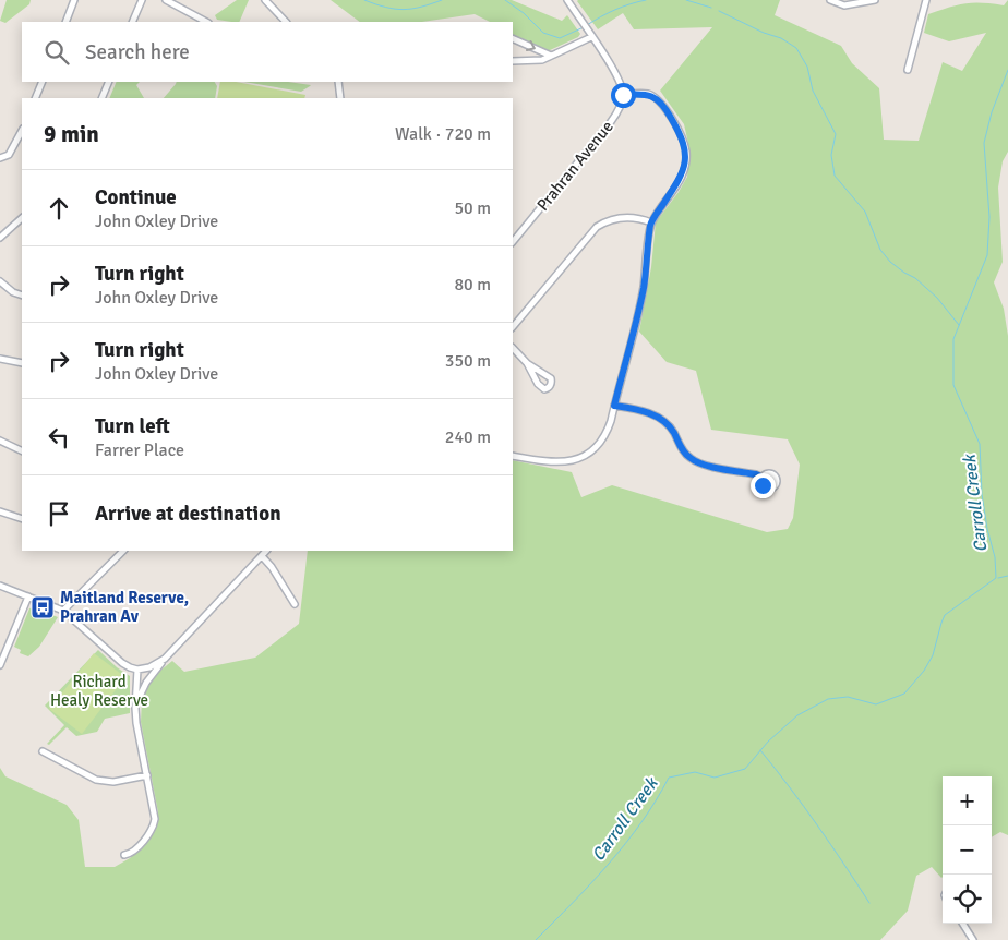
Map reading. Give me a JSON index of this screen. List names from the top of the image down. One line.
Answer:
{"streets":{"street":["Prahran Avenue"]},"water":["Carroll Creek"],"parks":["Richard Healy Reserve"],"places":{"bus stop":["Maitland Reserve, Prahran Av"]},"page":{"search":"Search here","heading":["9 min","Walk · 720 m"],"list":[["Continue","John Oxley Drive","50 m"],["Turn right","John Oxley Drive","80 m"],["Turn right","John Oxley Drive","350 m"],["Turn left","Farrer Place","240 m"],"Arrive at destination"],"map_buttons":["+","−"]}}
